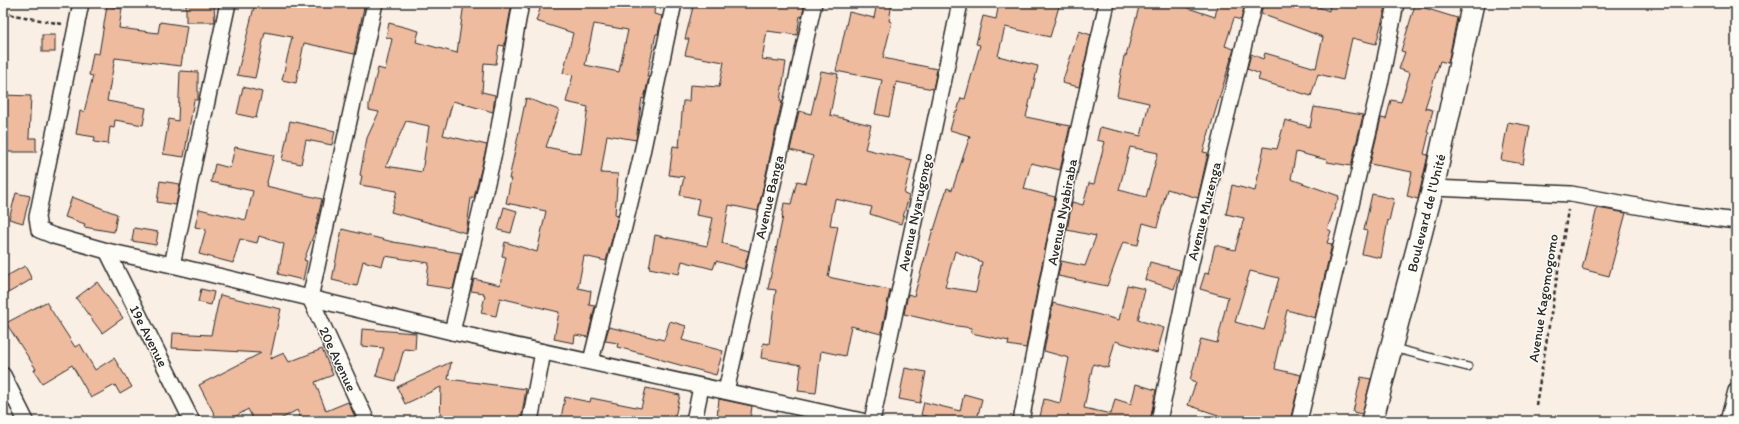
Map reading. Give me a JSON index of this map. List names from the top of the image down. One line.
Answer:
{"streets":{"street":["Avenue Banga","Avenue Muzenga","Avenue Nyarugongo","Avenue Nyabiraba","Boulevard de l'Unité","19e Avenue","20e Avenue"],"path":["Avenue Kagomogomo"]}}
